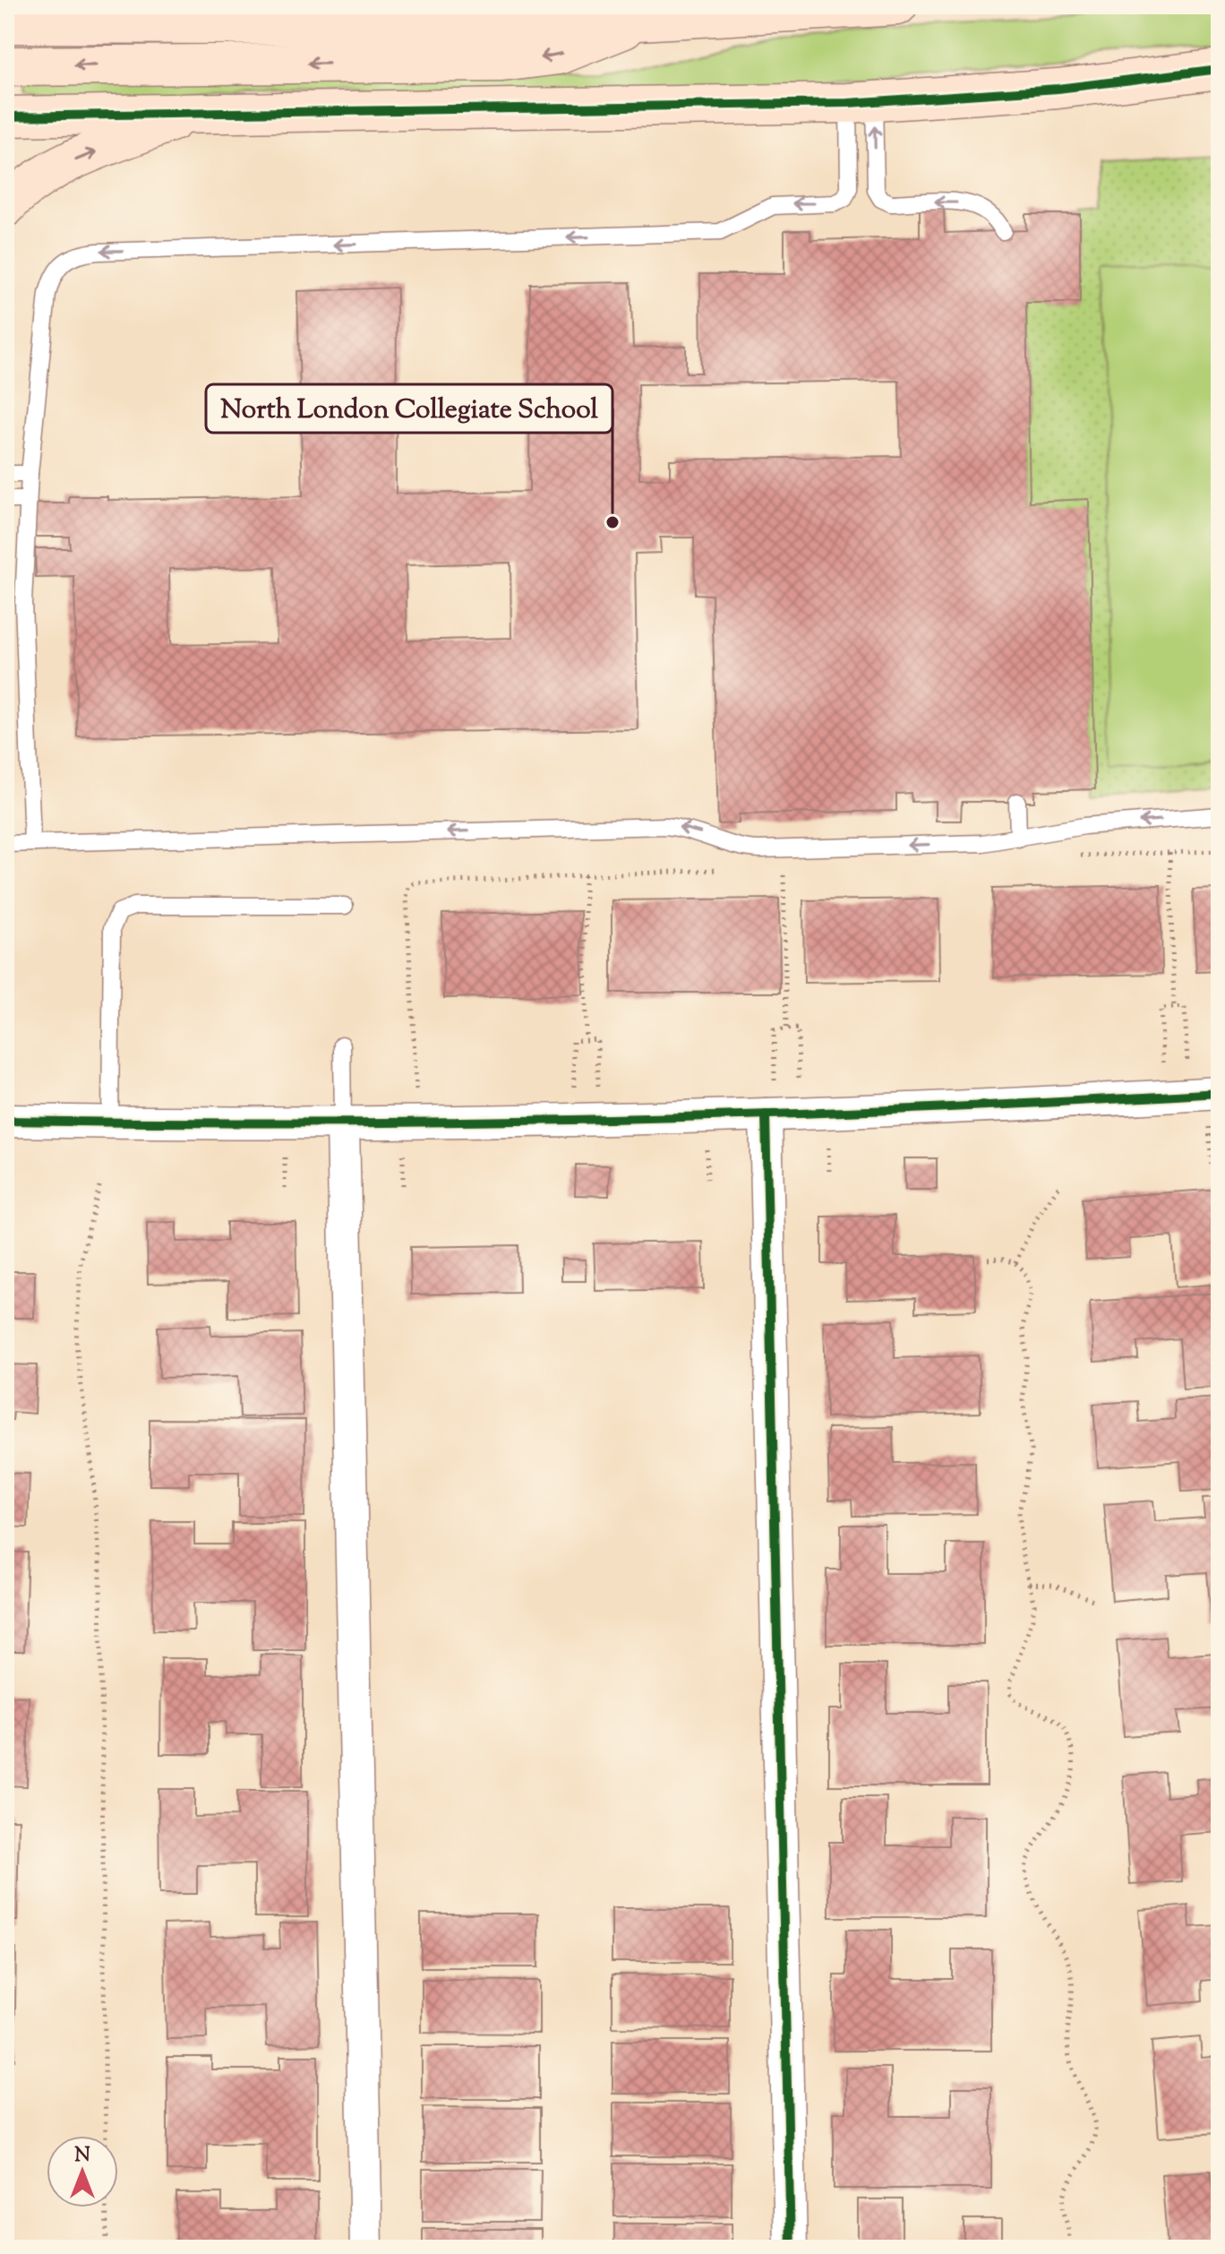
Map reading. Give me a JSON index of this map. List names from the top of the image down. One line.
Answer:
{"places":["North London Collegiate School"],"north":"top"}
